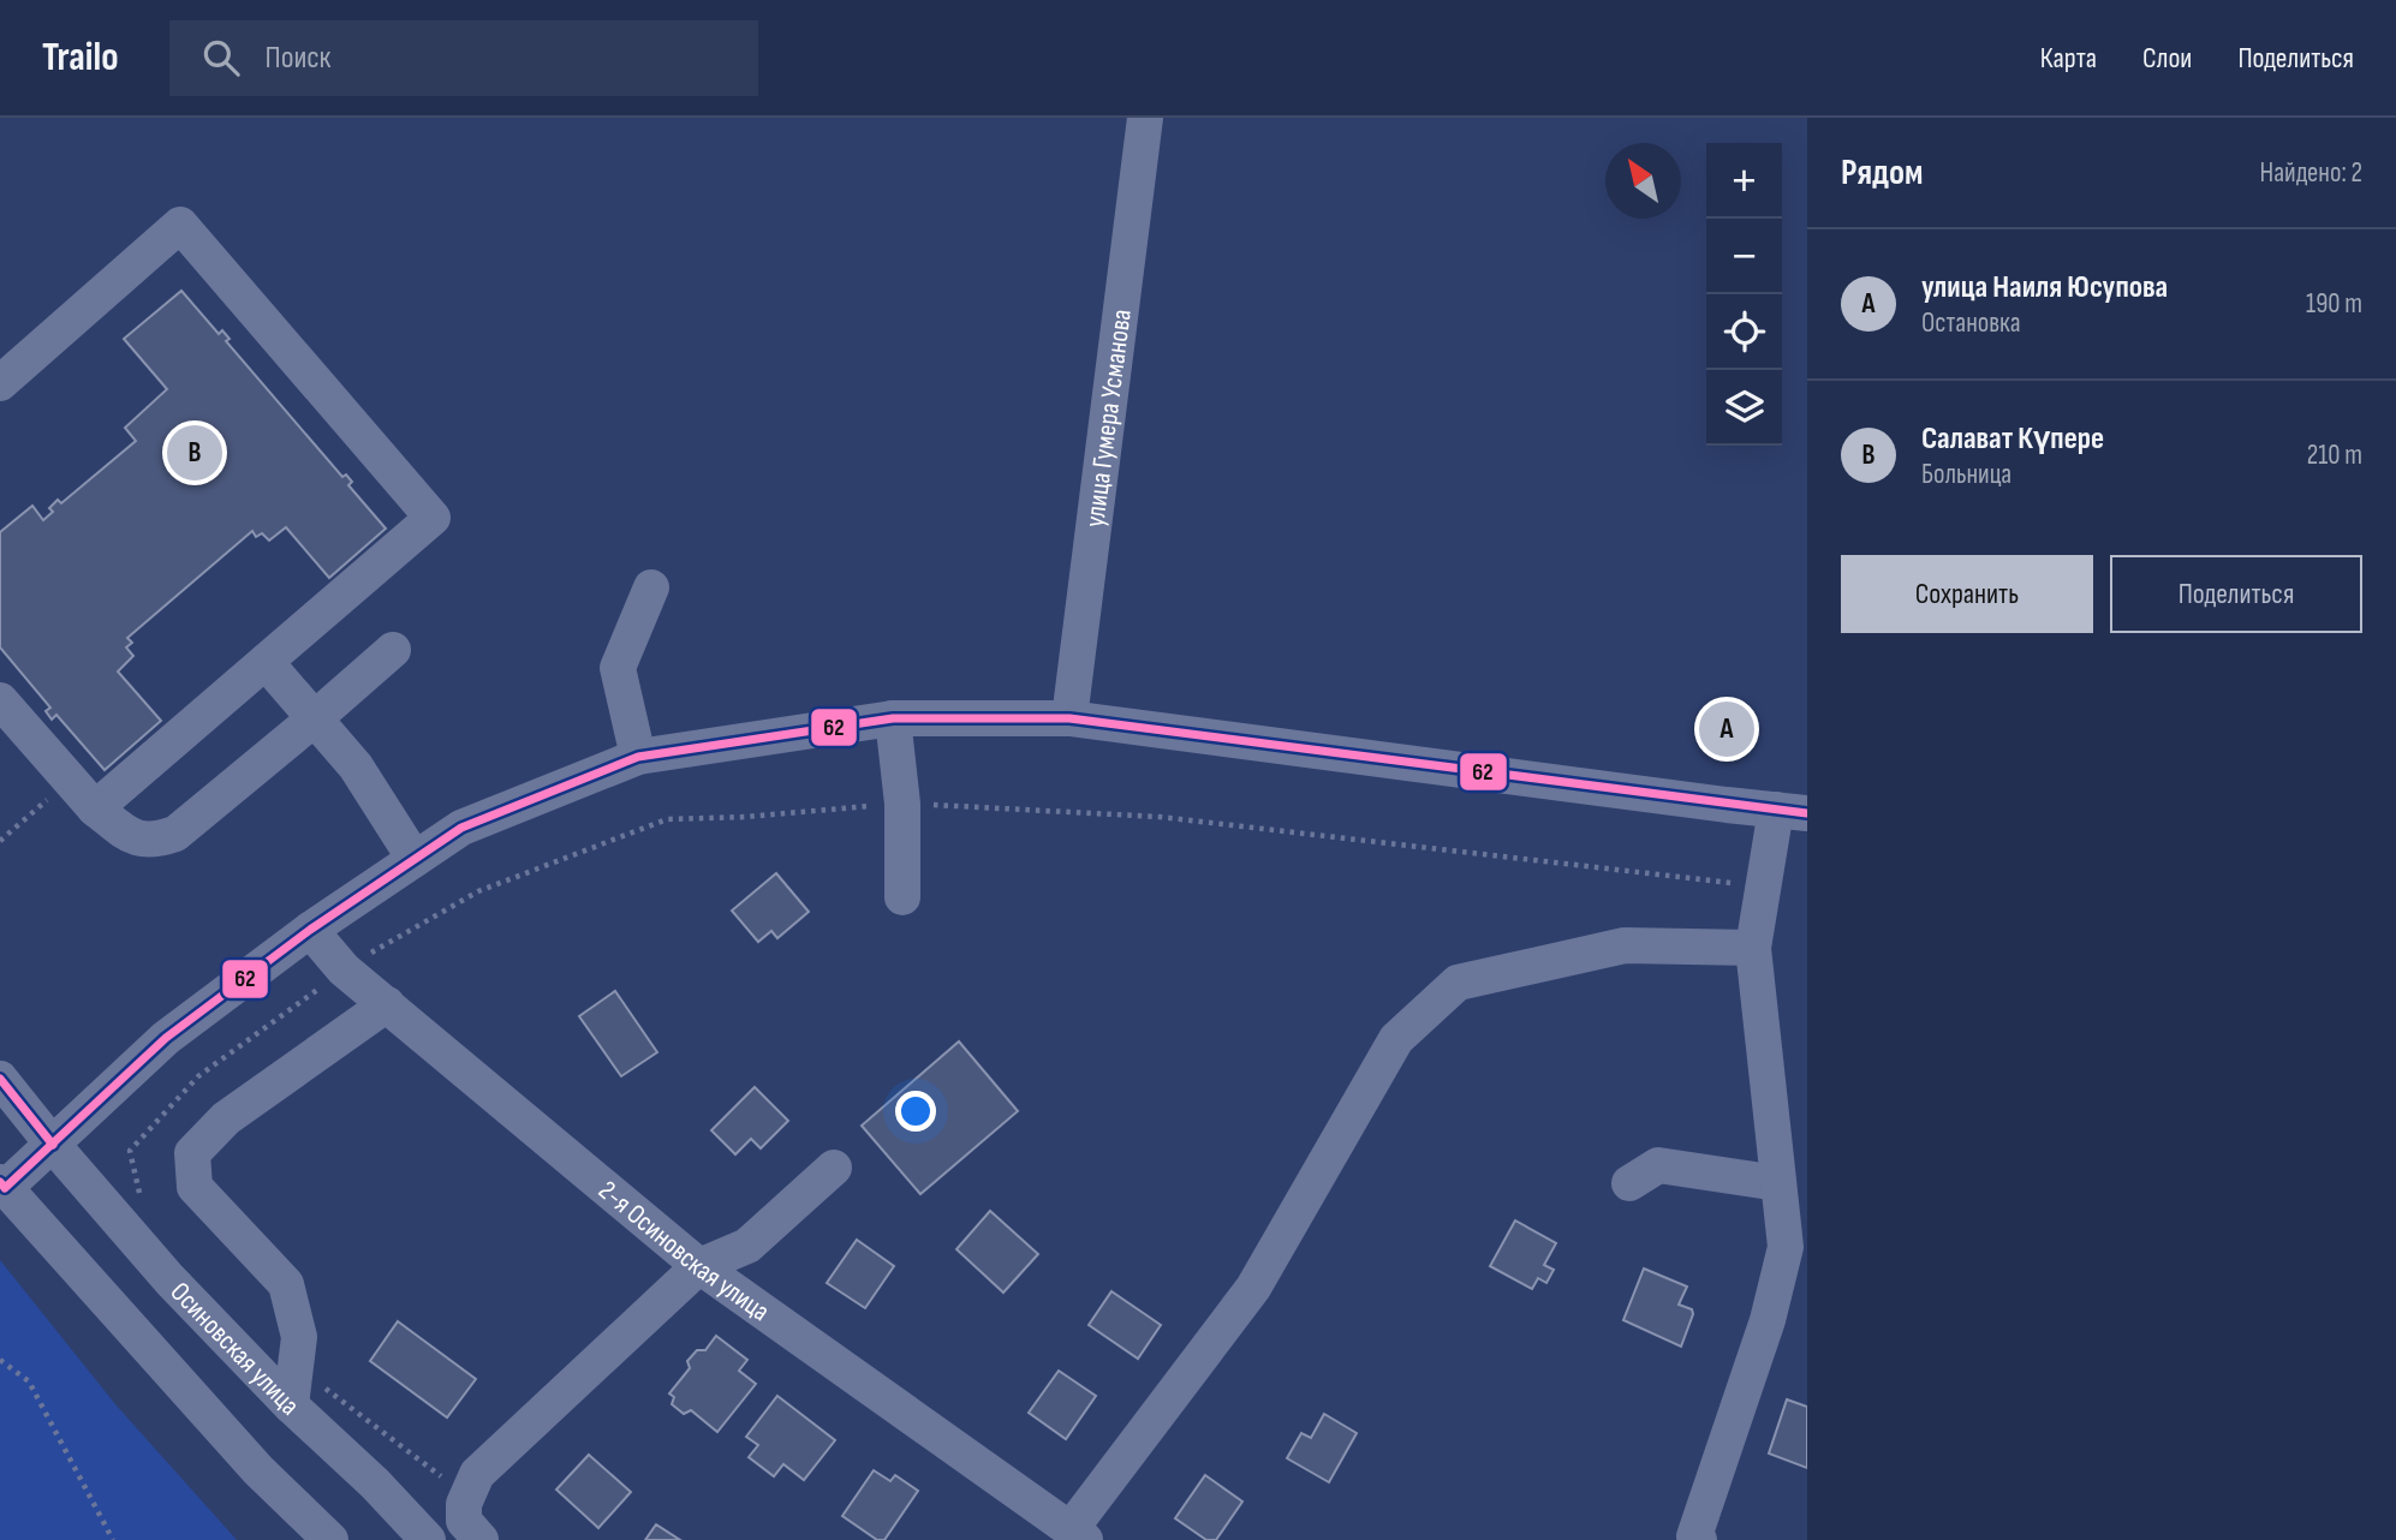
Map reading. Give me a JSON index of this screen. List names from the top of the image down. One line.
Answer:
{"streets":{"street":["улица Гумера Усманова","2-я Осиновская улица","Осиновская улица"]},"lines":["transit line 62"],"north":"top left","page":{"header":"Trailo","search":"Поиск","nav":["Карта","Слои","Поделиться"],"heading":["Рядом","Найдено: 2"],"map_buttons":["+","−"],"list":[{"mark":"A","name":"улица Наиля Юсупова","note":"Остановка","value":"190 m"},{"mark":"B","name":"Салават Күпере","note":"Больница","value":"210 m"}],"pins":["B","A"],"buttons":["Сохранить","Поделиться"]}}
